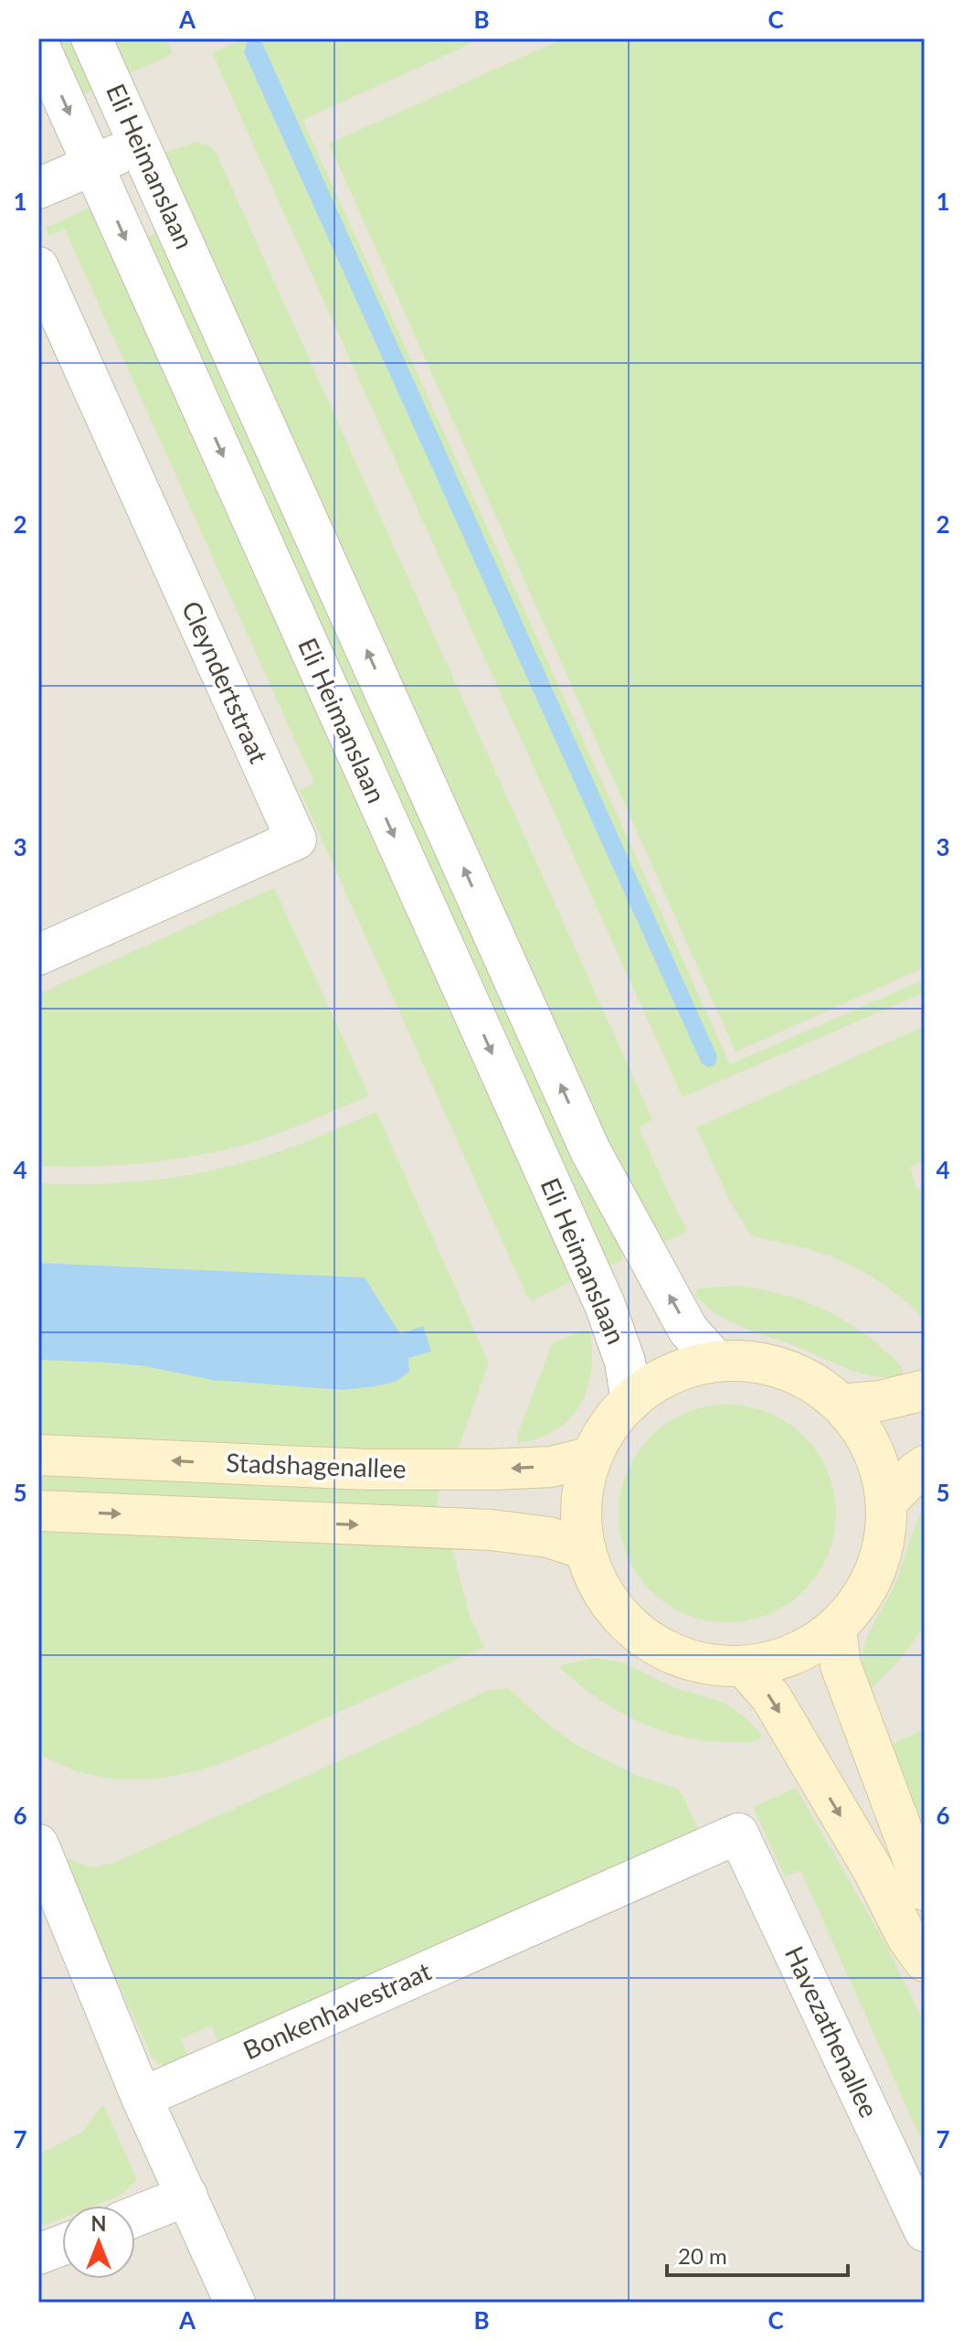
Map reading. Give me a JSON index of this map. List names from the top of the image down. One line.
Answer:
{"streets":{"main road":["Stadshagenallee"],"street":["Eli Heimanslaan","Cleyndertstraat","Bonkenhavestraat","Havezathenallee"]},"crossings":[["Bonkenhavestraat","Havezathenallee"]],"scale_bar":"20 m","north":"top","grid":{"columns":["A","B","C"],"rows":["1","2","3","4","5","6","7"]}}
